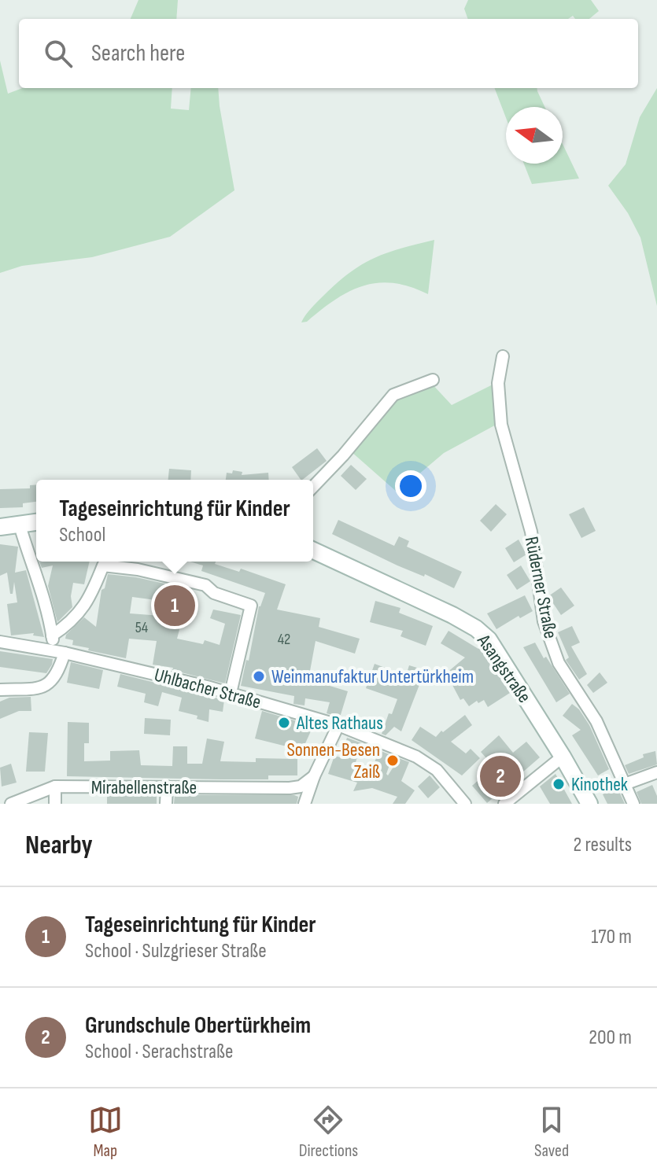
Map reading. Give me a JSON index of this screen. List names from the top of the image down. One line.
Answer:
{"streets":{"street":["Rüderner Straße","Asangstraße","Uhlbacher Straße","Mirabellenstraße"]},"places":["Weinmanufaktur Untertürkheim","Altes Rathaus","Sonnen-Besen Zaiß","Kinothek"],"house_numbers":["54","42"],"north":"left","page":{"search":"Search here","popup":["Tageseinrichtung für Kinder","School"],"pins":["1","2"],"heading":["Nearby","2 results"],"list":[{"mark":"1","name":"Tageseinrichtung für Kinder","note":"School · Sulzgrieser Straße","value":"170 m"},{"mark":"2","name":"Grundschule Obertürkheim","note":"School · Serachstraße","value":"200 m"}],"nav":["Map","Directions","Saved"]}}
